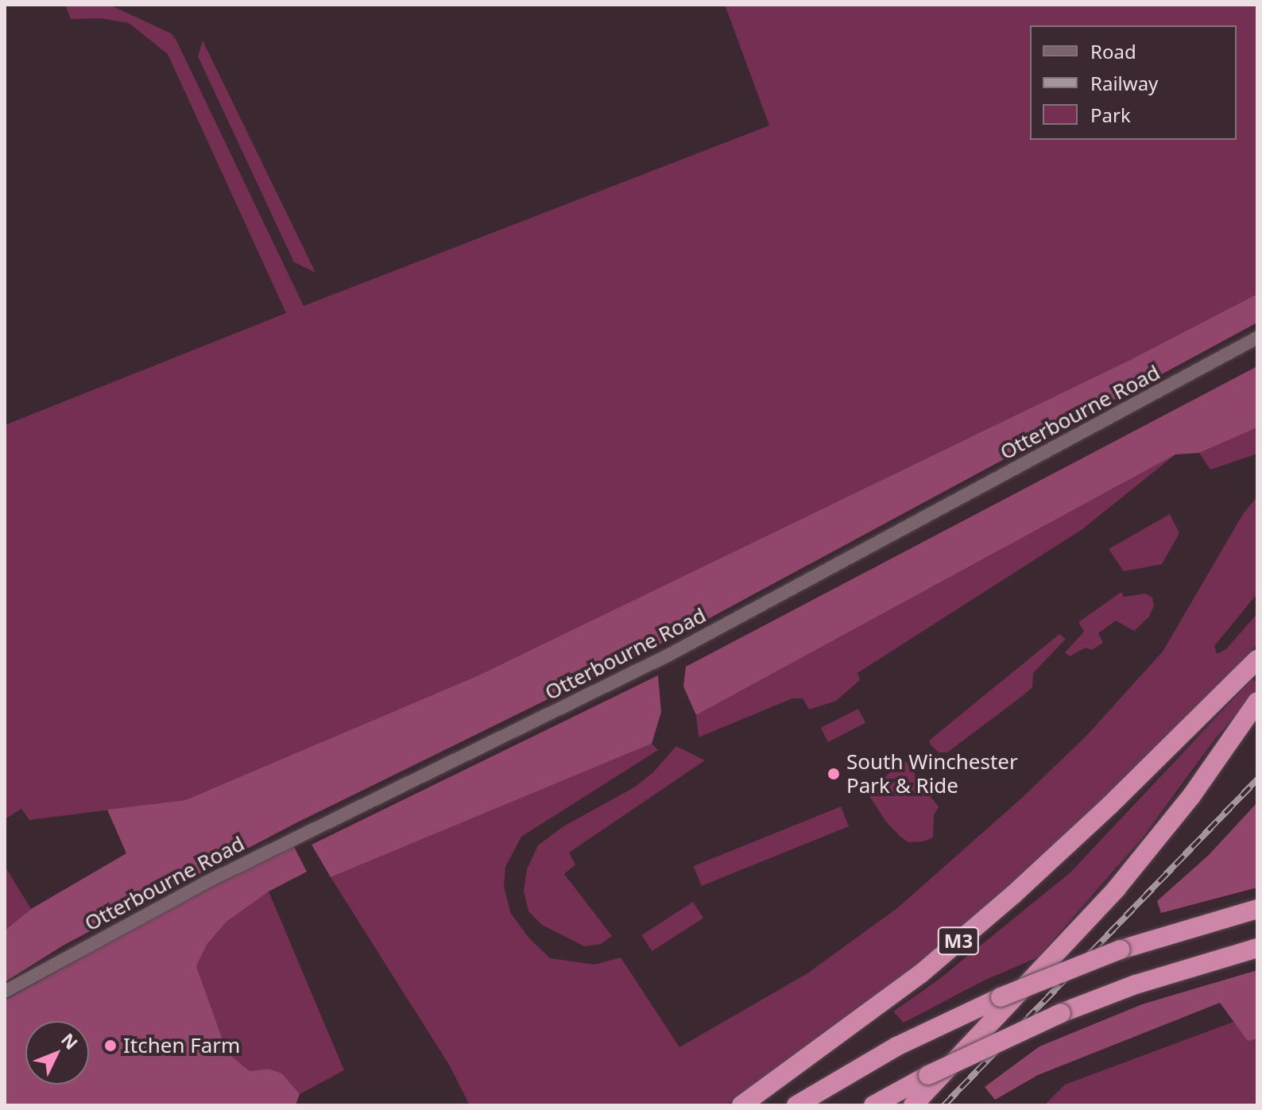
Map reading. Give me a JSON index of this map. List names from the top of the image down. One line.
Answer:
{"streets":{"highway":["M3"],"street":["Otterbourne Road"]},"places":["South Winchester Park & Ride","Itchen Farm"],"legend":["Road","Railway","Park"],"north":"top right"}
